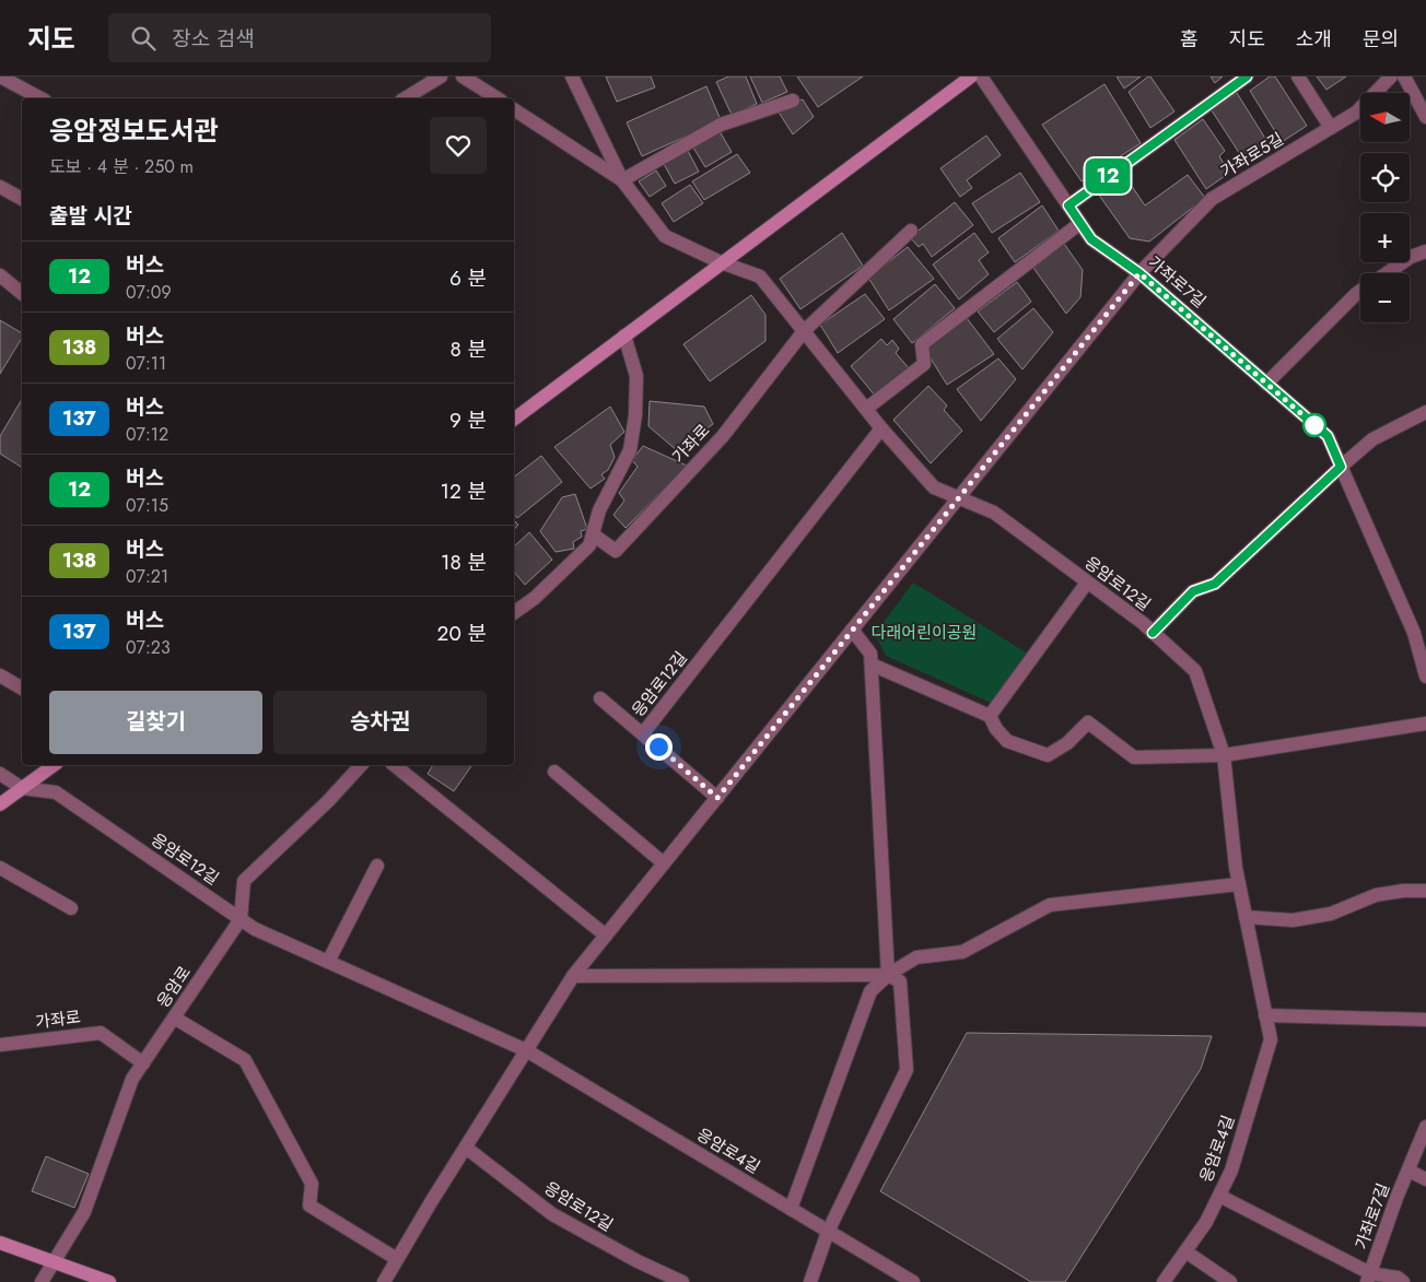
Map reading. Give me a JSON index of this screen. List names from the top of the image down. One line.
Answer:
{"streets":{"street":["가좌로5길","가좌로7길","가좌로","응암로12길","응암로","응암로4길"]},"crossings":[["가좌로5길","가좌로7길"],["가좌로","응암로"],["응암로12길","응암로"],["응암로12길","응암로4길"]],"parks":["다래어린이공원"],"lines":["bus line 12"],"north":"left","page":{"header":"지도","search":"장소 검색","nav":["홈","지도","소개","문의"],"on_map":"12","map_buttons":["+","−"],"heading":[["응암정보도서관","도보 · 4 분 · 250 m"],"출발 시간"],"list":[{"mark":"12","name":"버스","note":"07:09","value":"6 분"},{"mark":"138","name":"버스","note":"07:11","value":"8 분"},{"mark":"137","name":"버스","note":"07:12","value":"9 분"},{"mark":"12","name":"버스","note":"07:15","value":"12 분"},{"mark":"138","name":"버스","note":"07:21","value":"18 분"},{"mark":"137","name":"버스","note":"07:23","value":"20 분"}],"buttons":["길찾기","승차권"]}}
